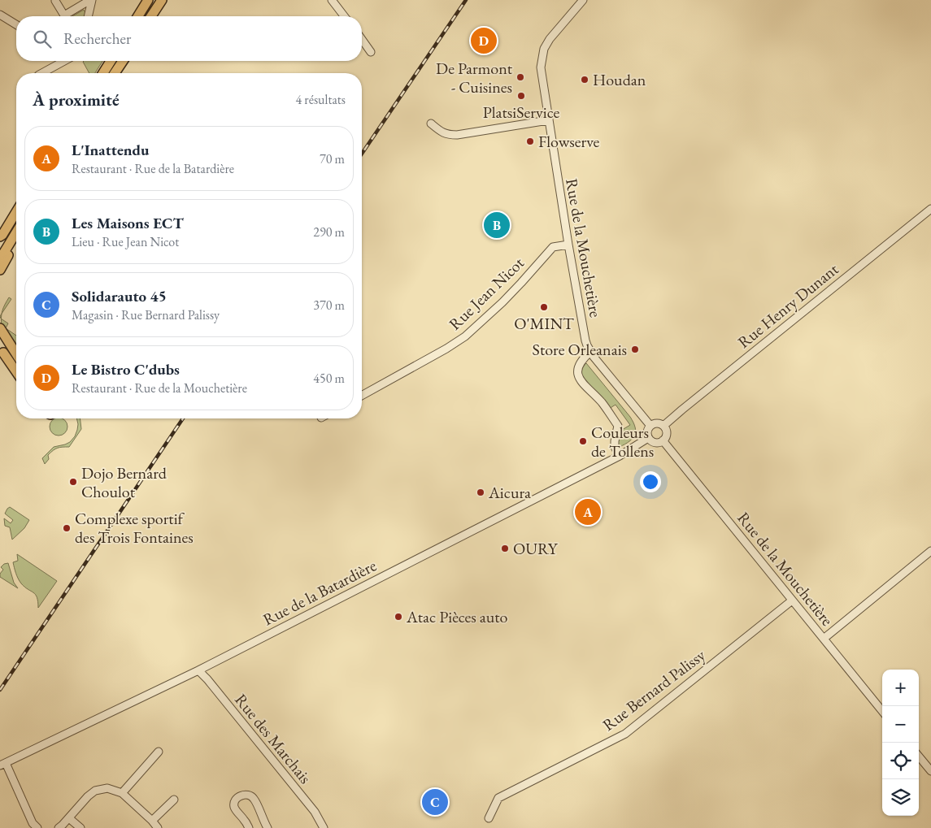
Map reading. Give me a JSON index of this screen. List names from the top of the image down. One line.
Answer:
{"streets":{"street":["Rue de la Mouchetière","Rue Jean Nicot","Rue Henry Dunant","Rue de la Batardière","Rue Bernard Palissy","Rue des Marchais"]},"crossings":[["Rue de la Mouchetière","Rue Jean Nicot"],["Rue de la Mouchetière","Rue Henry Dunant"],["Rue de la Mouchetière","Rue de la Batardière"],["Rue de la Mouchetière","Rue Bernard Palissy"],["Rue Henry Dunant","Rue de la Batardière"],["Rue de la Batardière","Rue des Marchais"]],"places":["De Parmont - Cuisines","Houdan","PlatsiService","Flowserve","O'MINT","Store Orleanais","Couleurs de Tollens","Dojo Bernard Choulot","Aicura","Complexe sportif des Trois Fontaines","OURY","Atac Pièces auto"],"page":{"search":"Rechercher","pins":["D","B","A","C"],"heading":["À proximité","4 résultats"],"list":[{"mark":"A","name":"L'Inattendu","note":"Restaurant · Rue de la Batardière","value":"70 m"},{"mark":"B","name":"Les Maisons ECT","note":"Lieu · Rue Jean Nicot","value":"290 m"},{"mark":"C","name":"Solidarauto 45","note":"Magasin · Rue Bernard Palissy","value":"370 m"},{"mark":"D","name":"Le Bistro C'dubs","note":"Restaurant · Rue de la Mouchetière","value":"450 m"}],"map_buttons":["+","−"]}}
